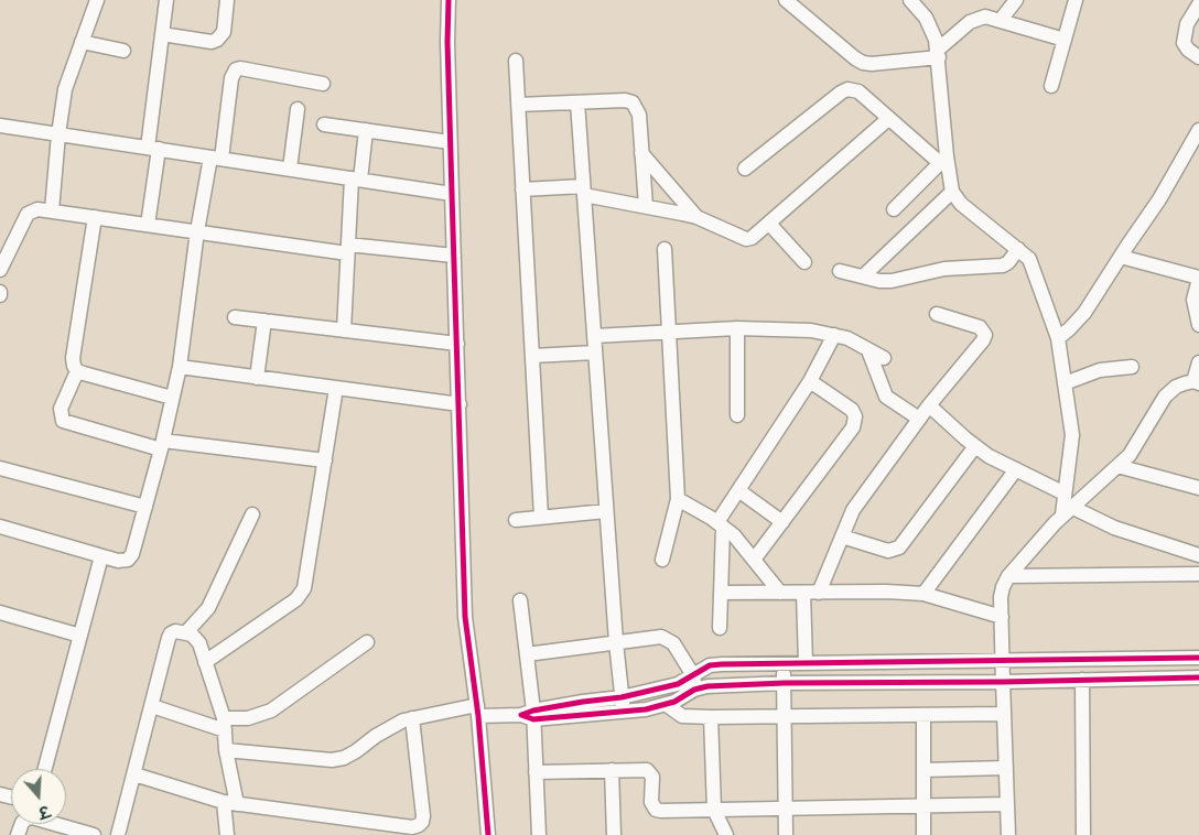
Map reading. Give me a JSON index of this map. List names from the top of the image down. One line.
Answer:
{"north":"bottom"}
